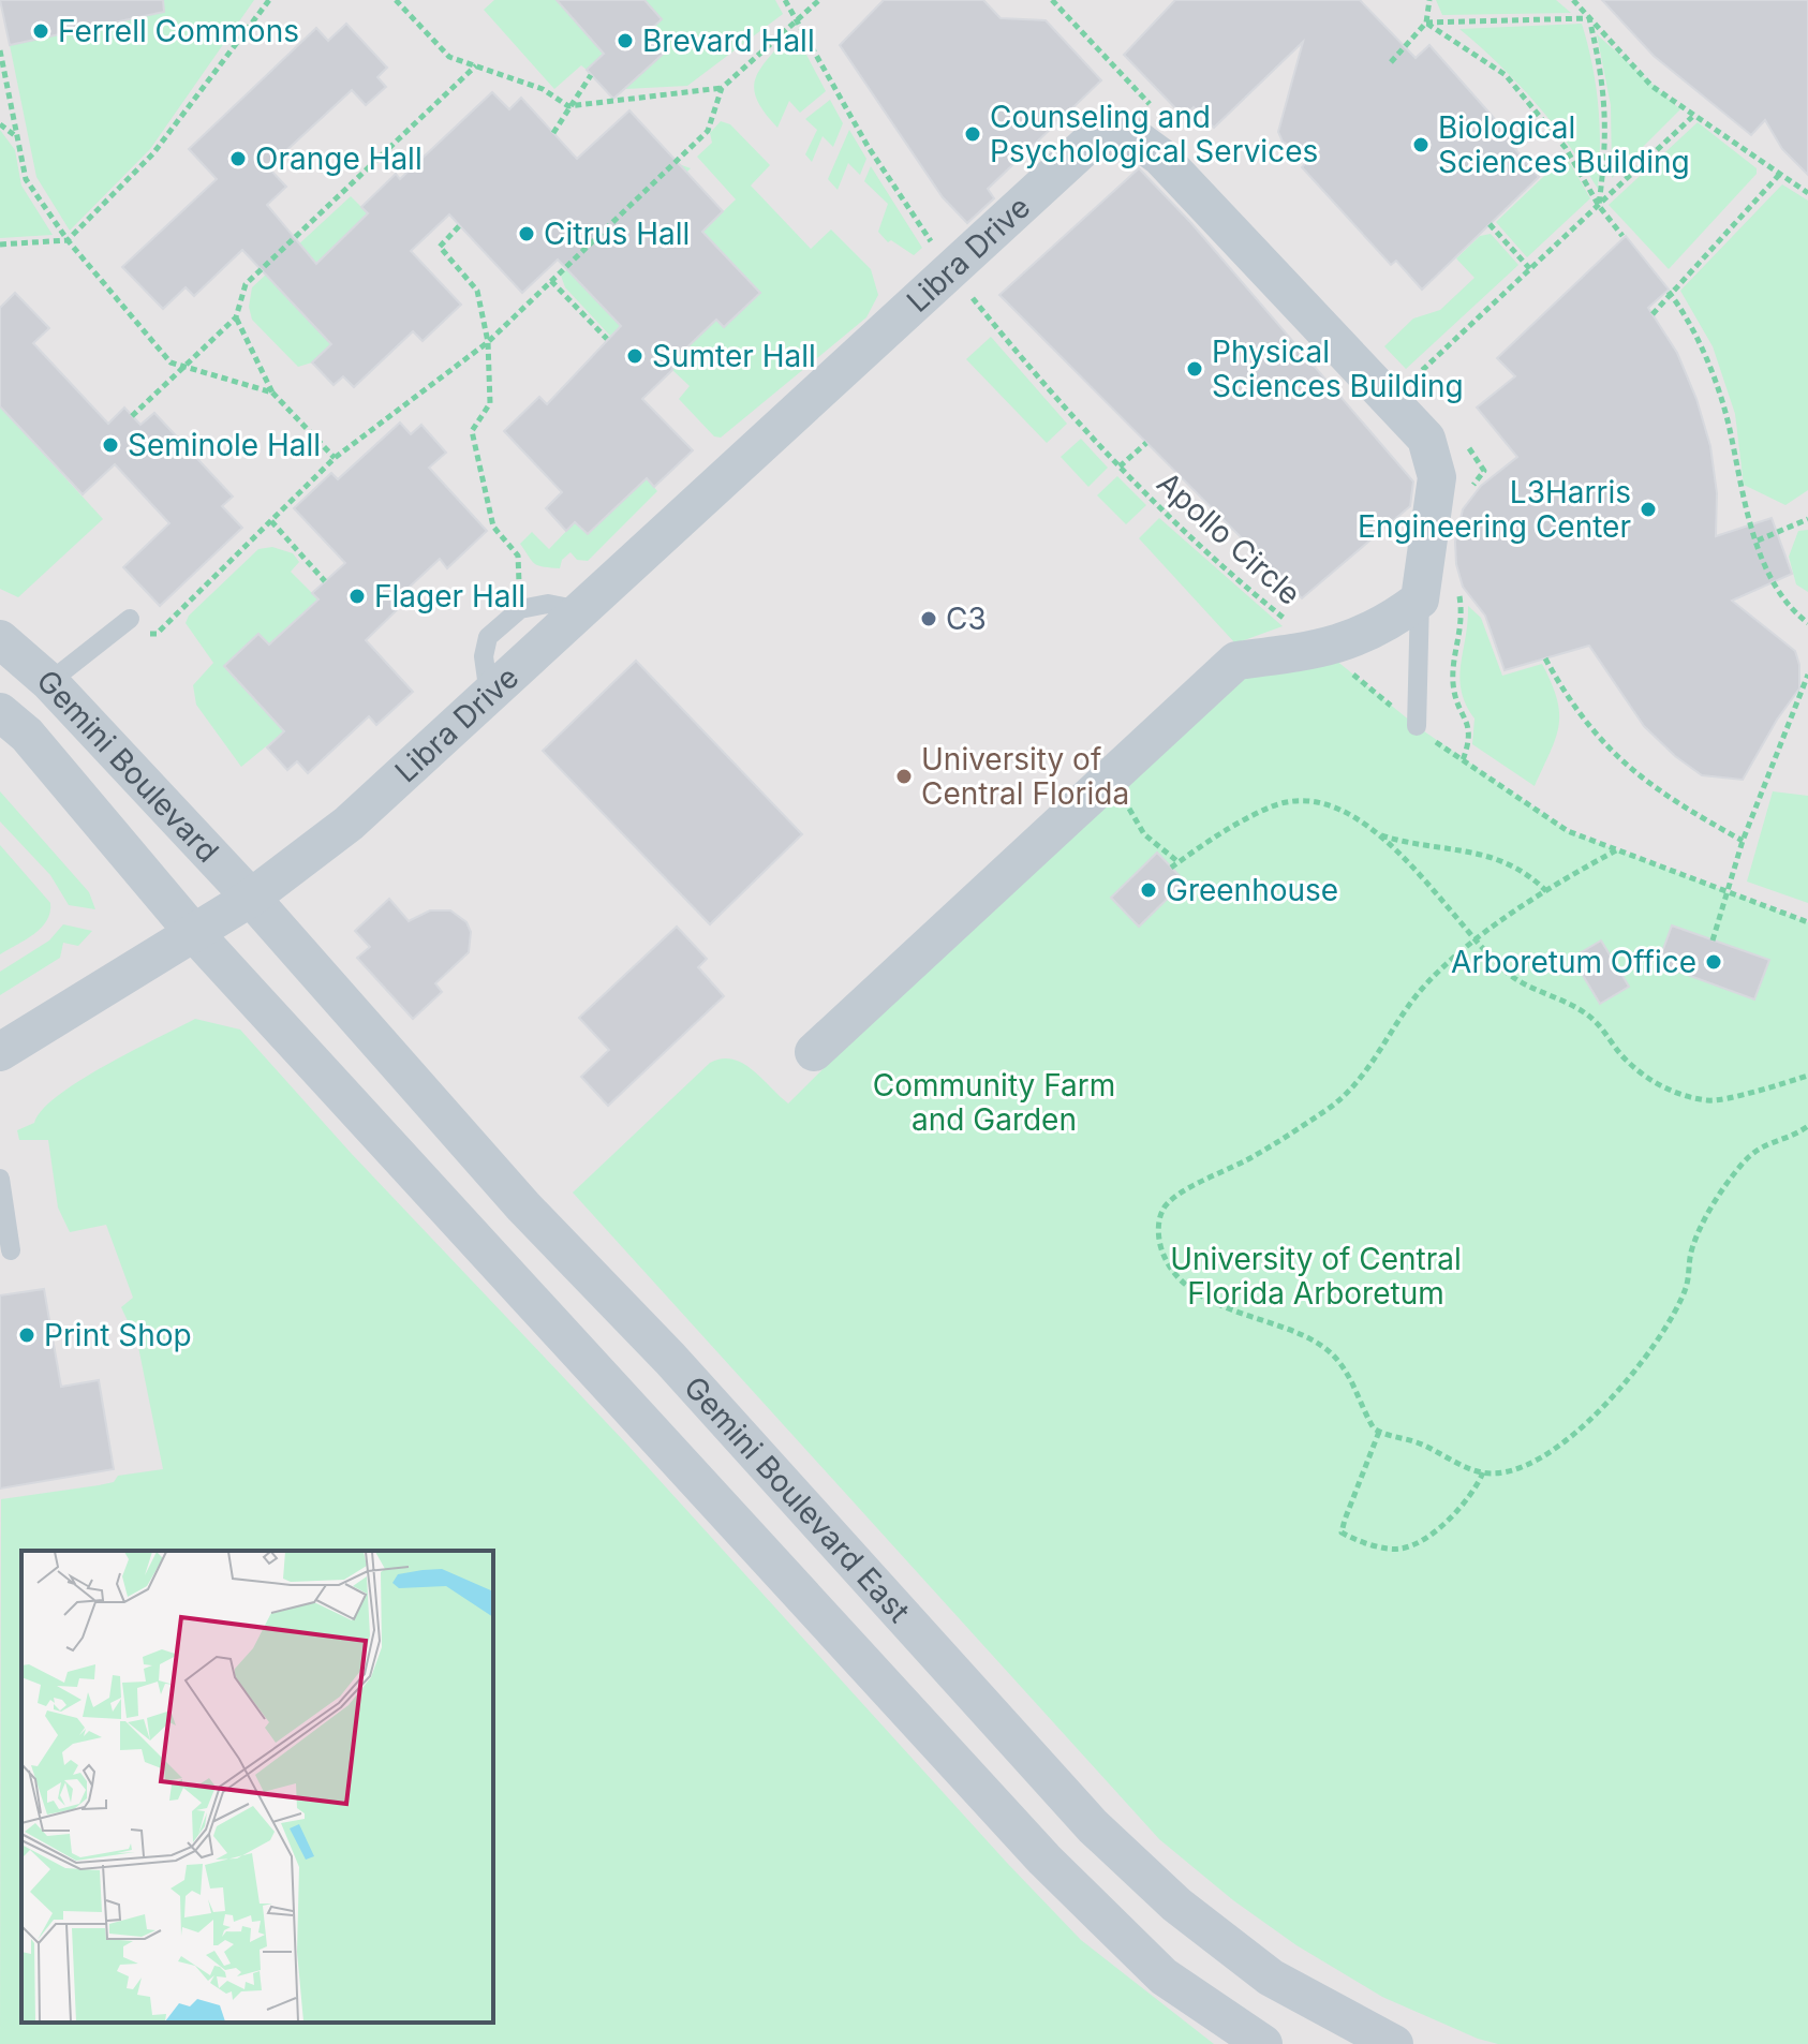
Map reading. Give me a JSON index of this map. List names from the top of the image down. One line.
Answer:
{"streets":{"street":["Libra Drive","Gemini Boulevard","Gemini Boulevard East"],"path":["Apollo Circle"]},"crossings":[["Libra Drive","Apollo Circle"],["Libra Drive","Gemini Boulevard"],["Libra Drive","Gemini Boulevard East"],["Gemini Boulevard","Gemini Boulevard East"]],"parks":["Community Farm and Garden","University of Central Florida Arboretum"],"places":["Ferrell Commons","Brevard Hall","Counseling and Psychological Services","Biological Sciences Building","Orange Hall","Citrus Hall","Sumter Hall","Physical Sciences Building","Seminole Hall","L3Harris Engineering Center","Flager Hall","C3","University of Central Florida","Greenhouse","Arboretum Office","Print Shop"]}
